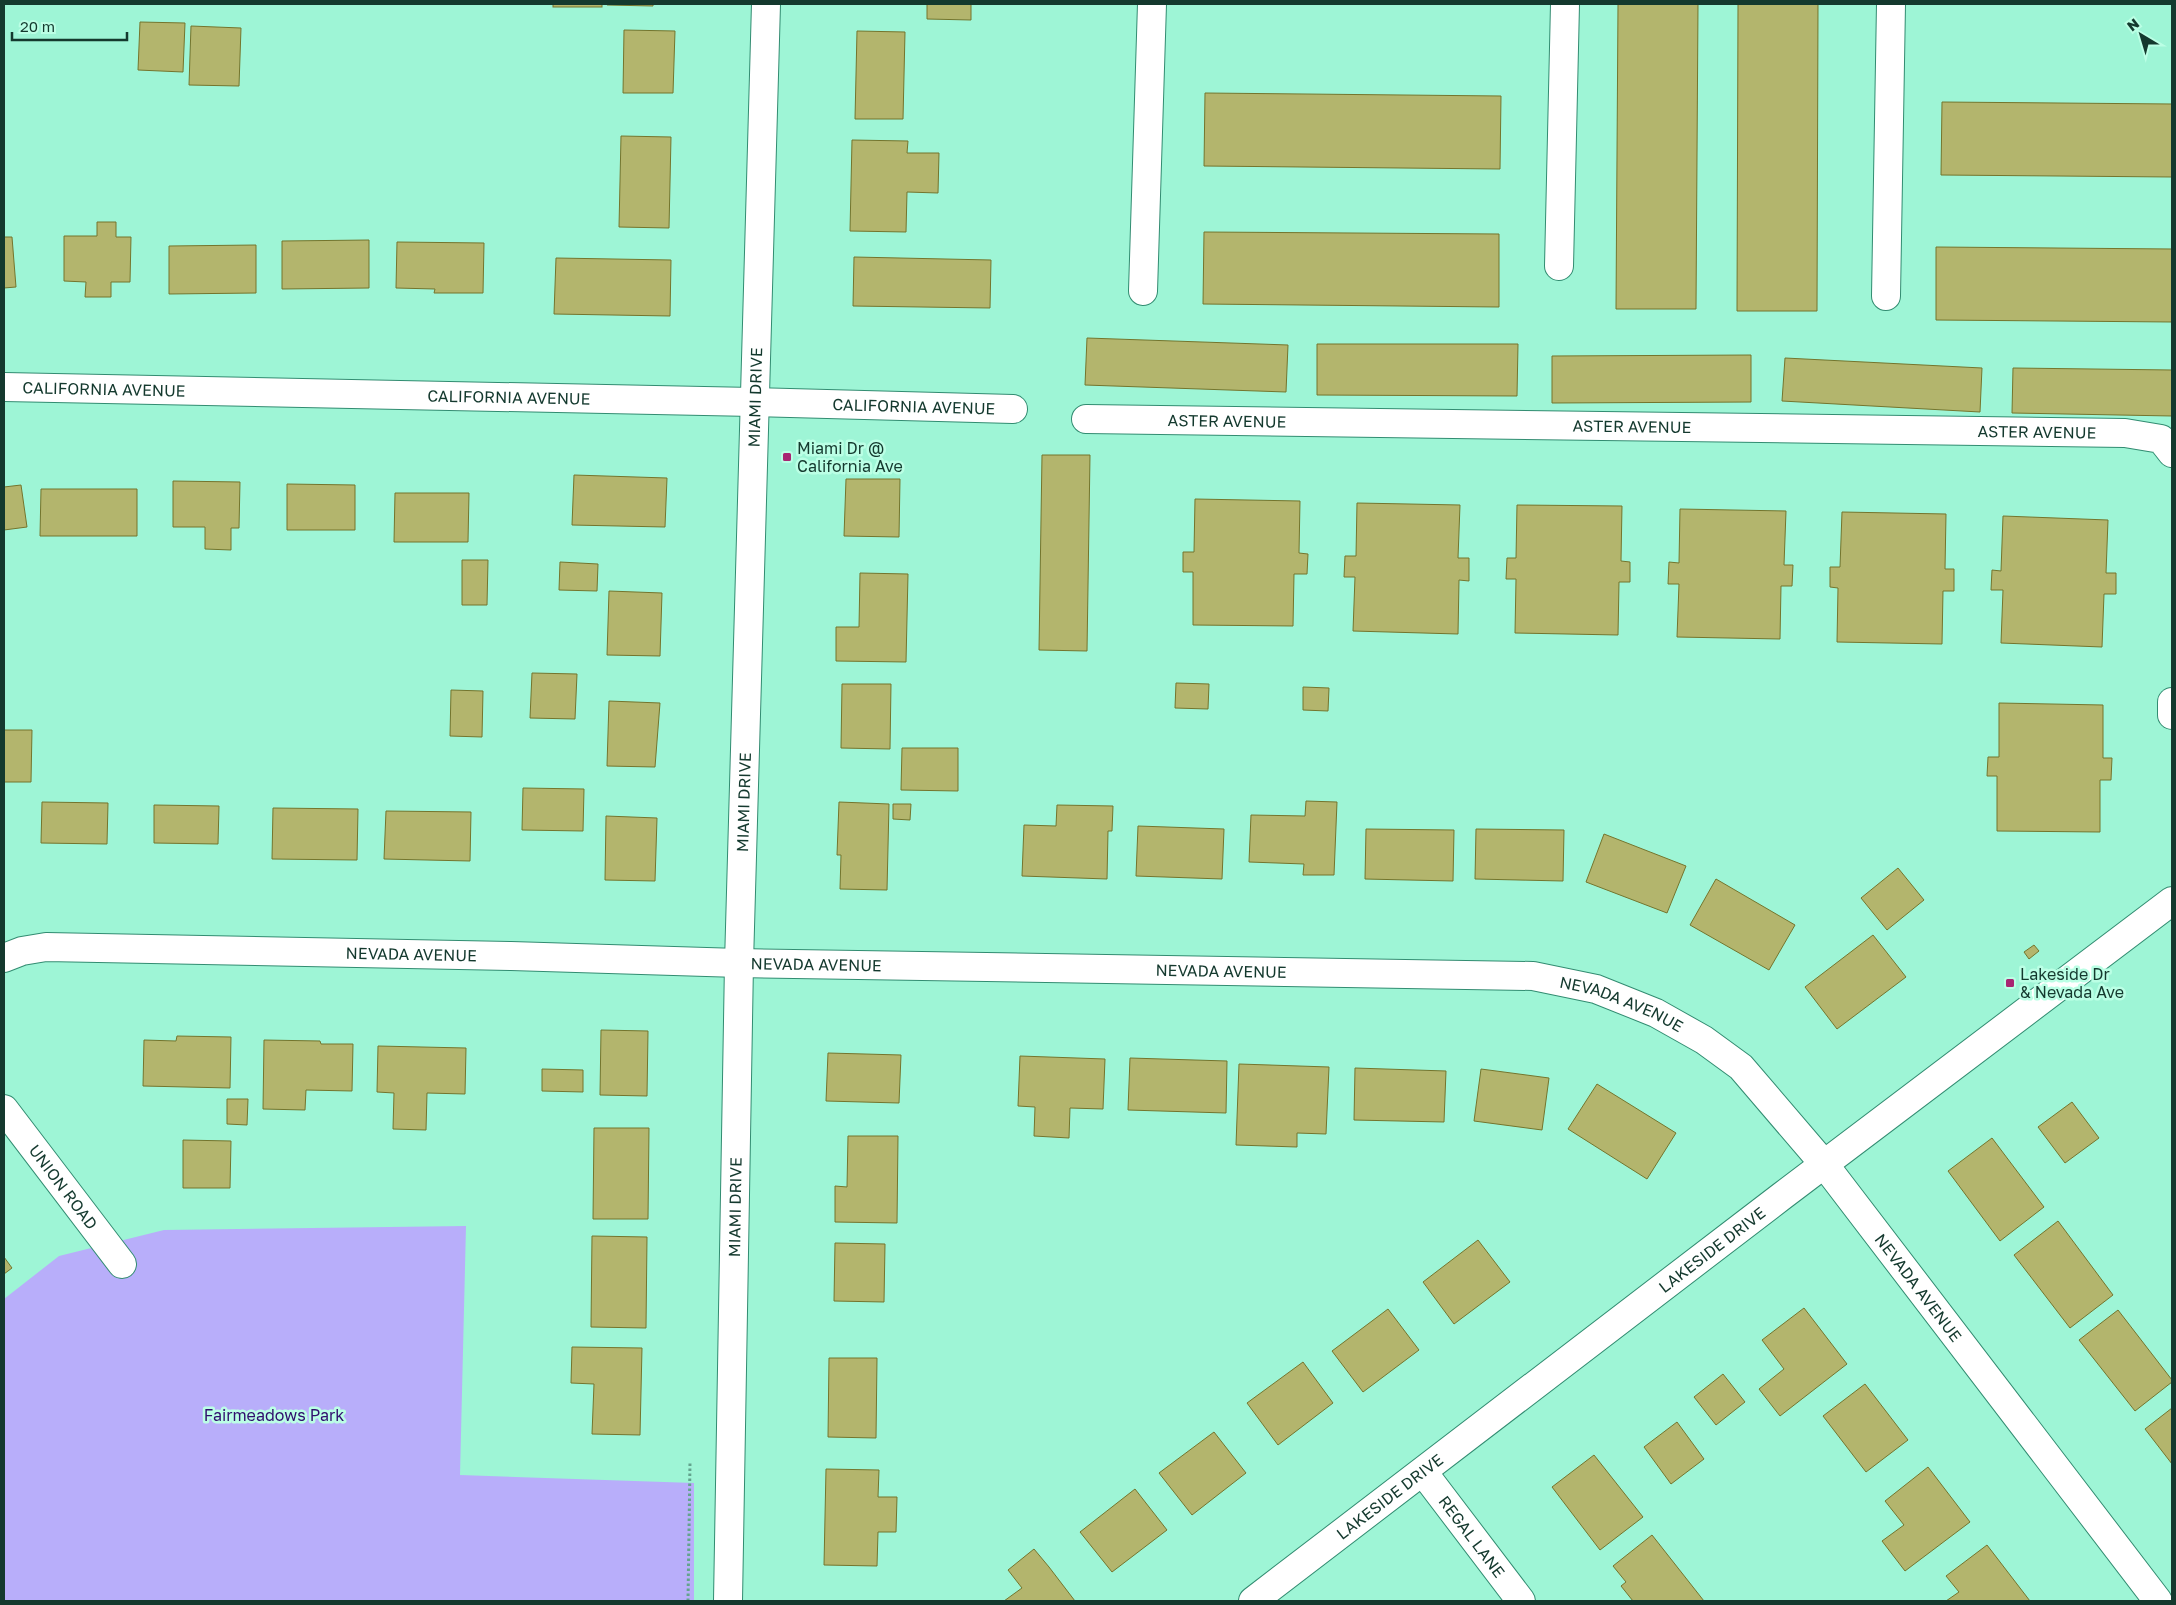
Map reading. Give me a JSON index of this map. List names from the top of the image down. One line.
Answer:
{"streets":{"street":["CALIFORNIA AVENUE","MIAMI DRIVE","ASTER AVENUE","NEVADA AVENUE","UNION ROAD","LAKESIDE DRIVE","REGAL LANE"]},"crossings":[["CALIFORNIA AVENUE","MIAMI DRIVE"],["MIAMI DRIVE","NEVADA AVENUE"],["NEVADA AVENUE","LAKESIDE DRIVE"],["LAKESIDE DRIVE","REGAL LANE"]],"parks":["Fairmeadows Park"],"places":{"transit":["Miami Dr @ California Ave","Lakeside Dr & Nevada Ave"]},"scale_bar":"20 m","north":"top left"}
